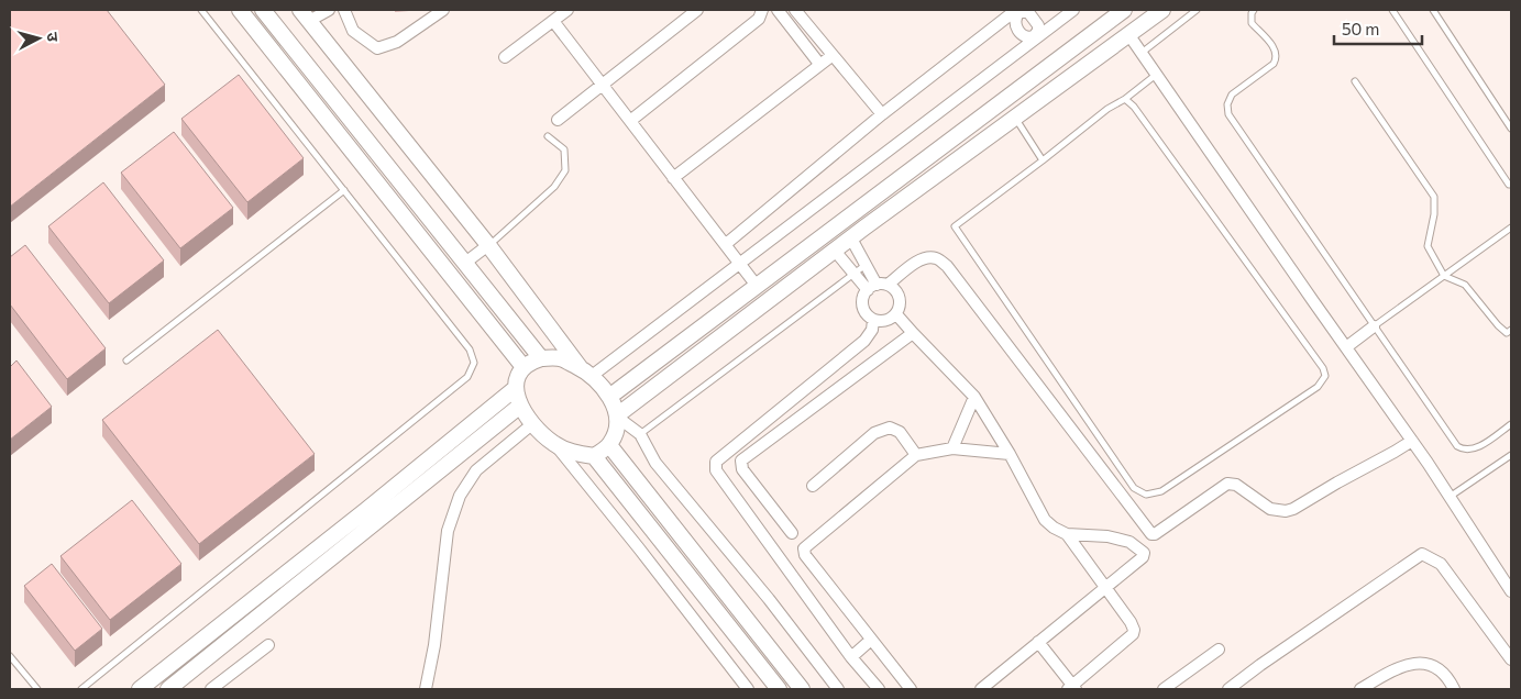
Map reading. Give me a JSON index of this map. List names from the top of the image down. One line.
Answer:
{"scale_bar":"50 m","north":"right"}
